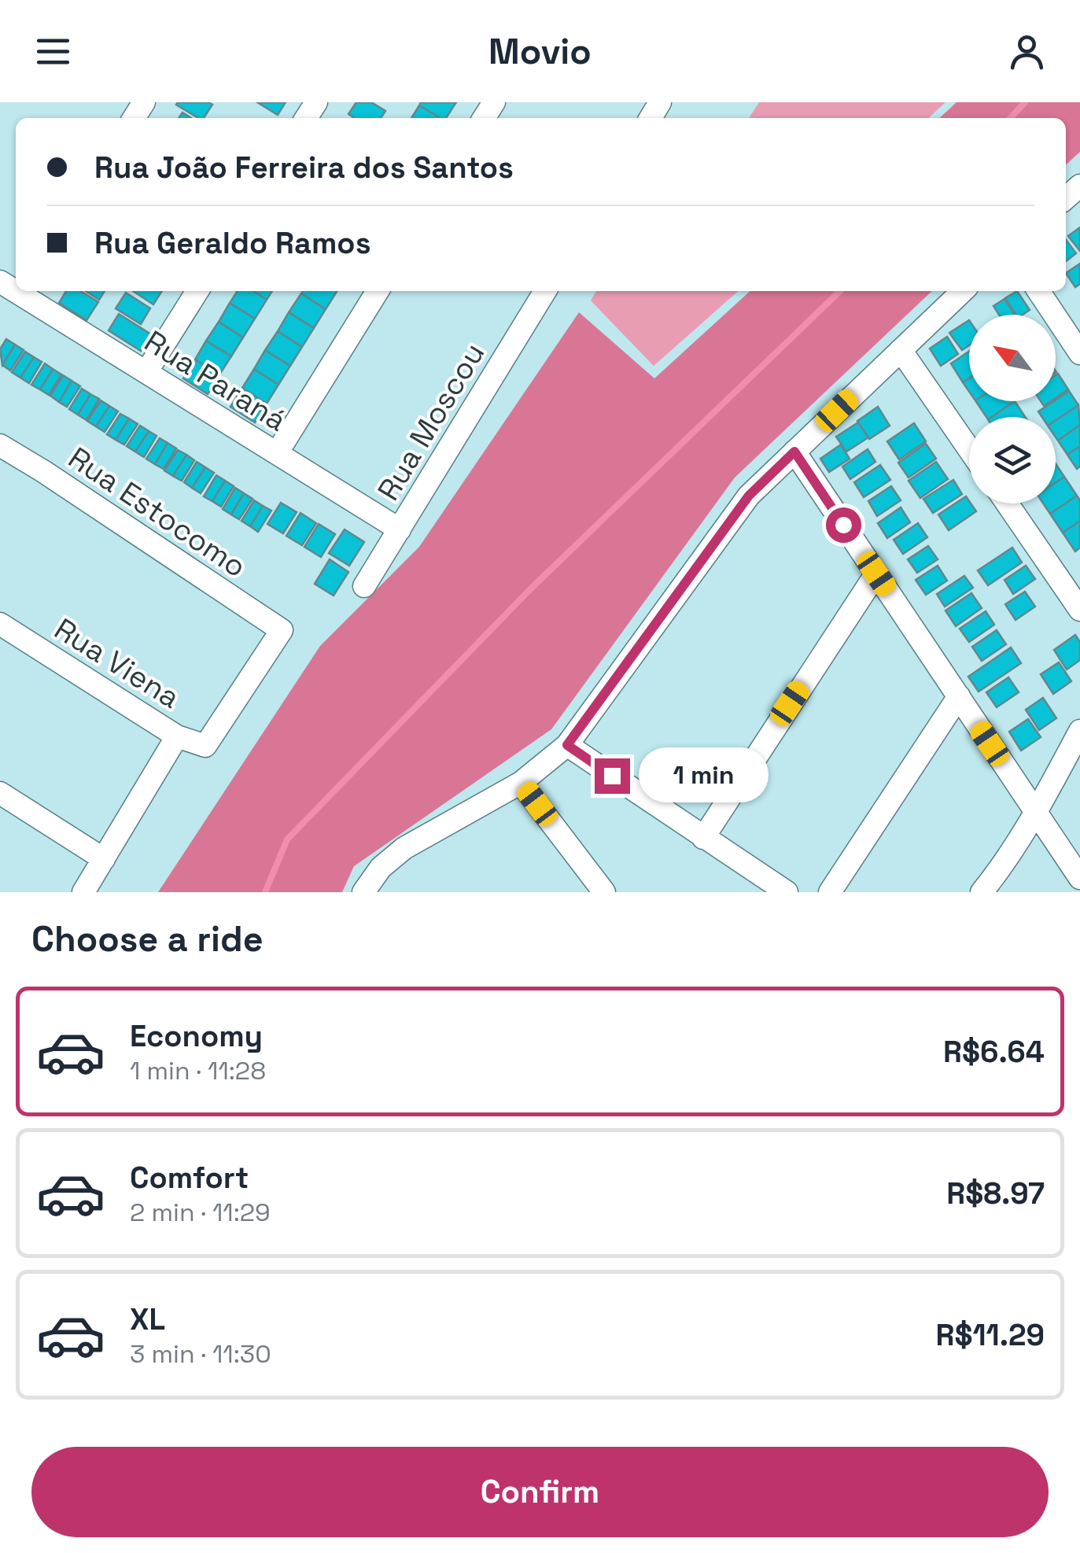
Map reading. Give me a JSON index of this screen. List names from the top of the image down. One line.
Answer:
{"streets":{"street":["Rua Paraná","Rua Moscou","Rua Estocomo","Rua Viena"]},"crossings":[["Rua Paraná","Rua Moscou"],["Rua Estocomo","Rua Viena"]],"north":"top left","page":{"header":"Movio","banner":["Rua João Ferreira dos Santos","Rua Geraldo Ramos"],"bubble":"1 min","heading":"Choose a ride","list":[{"name":"Economy","note":"1 min · 11:28","value":"R$6.64"},{"name":"Comfort","note":"2 min · 11:29","value":"R$8.97"},{"name":"XL","note":"3 min · 11:30","value":"R$11.29"}],"buttons":"Confirm"}}
